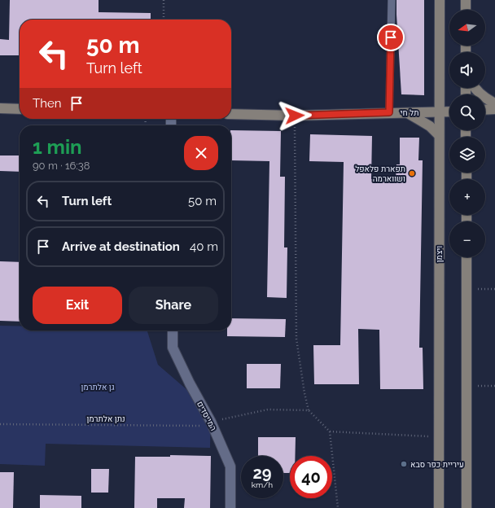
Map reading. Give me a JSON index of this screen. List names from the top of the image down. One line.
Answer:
{"streets":{"main road":["תל חי","ויצמן"],"street":["המייסדים"],"path":["נתן אלתרמן"]},"crossings":[["תל חי","ויצמן"],["המייסדים","נתן אלתרמן"]],"parks":["גן אלתרמן"],"places":["תפארת פלאפל ושווארמה","עיריית כפר סבא"],"north":"left","page":{"map_buttons":["+","−"],"turn":["50 m","Turn left"],"then":"Then","heading":["1 min","90 m · 16:38"],"list":[{"name":"Turn left","value":"50 m"},{"name":"Arrive at destination","value":"40 m"}],"buttons":["Exit","Share"],"speed":"29 km/h","limit":"40"}}
